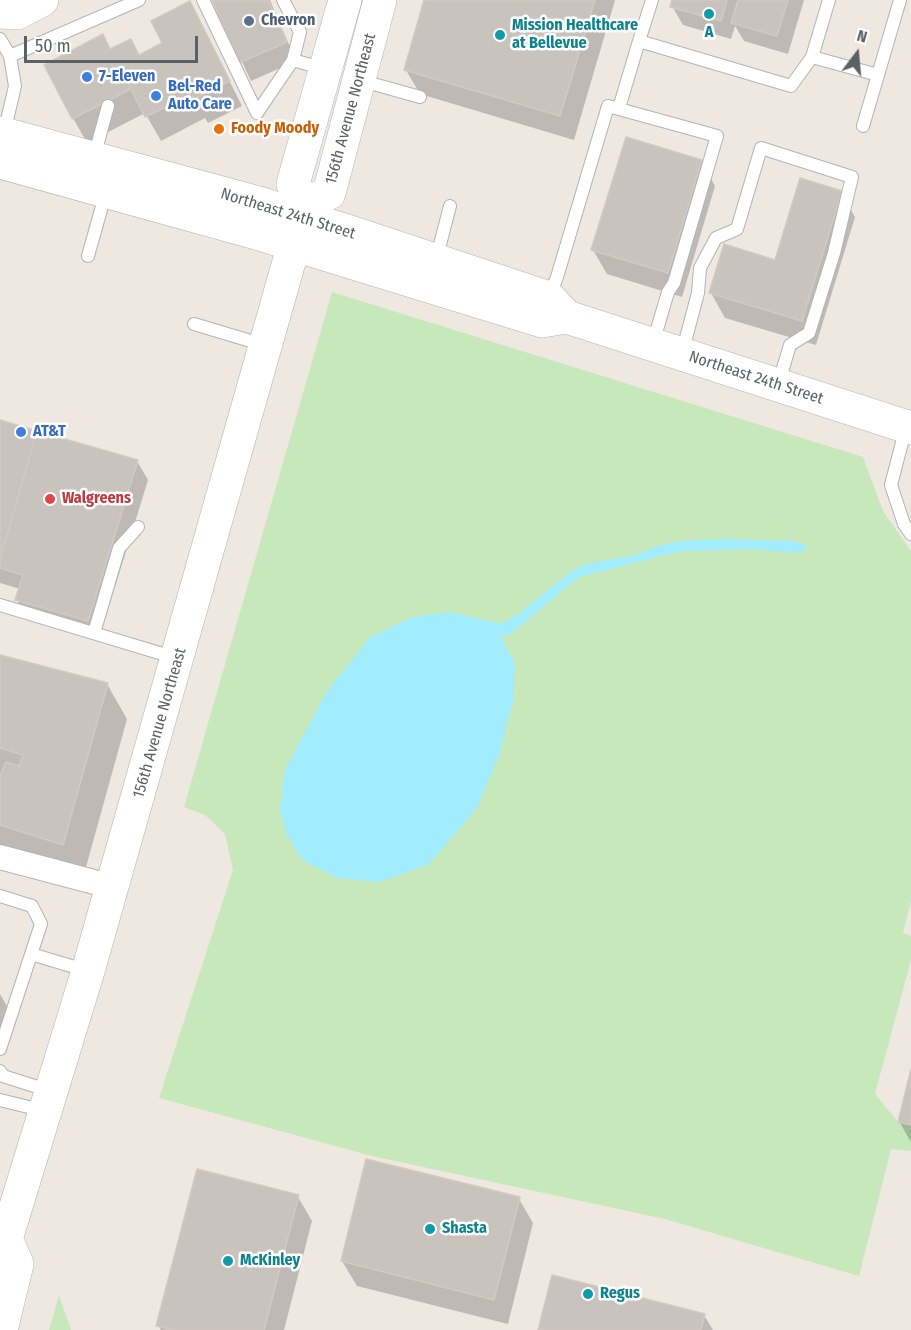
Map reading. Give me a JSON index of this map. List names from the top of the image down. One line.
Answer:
{"streets":{"main road":["156th Avenue Northeast","Northeast 24th Street"]},"crossings":[["156th Avenue Northeast","Northeast 24th Street"]],"places":["A","Chevron","Mission Healthcare at Bellevue","7-Eleven","Bel-Red Auto Care","Foody Moody","AT&T","Walgreens","Shasta","McKinley","Regus"],"scale_bar":"50 m","north":"top"}
